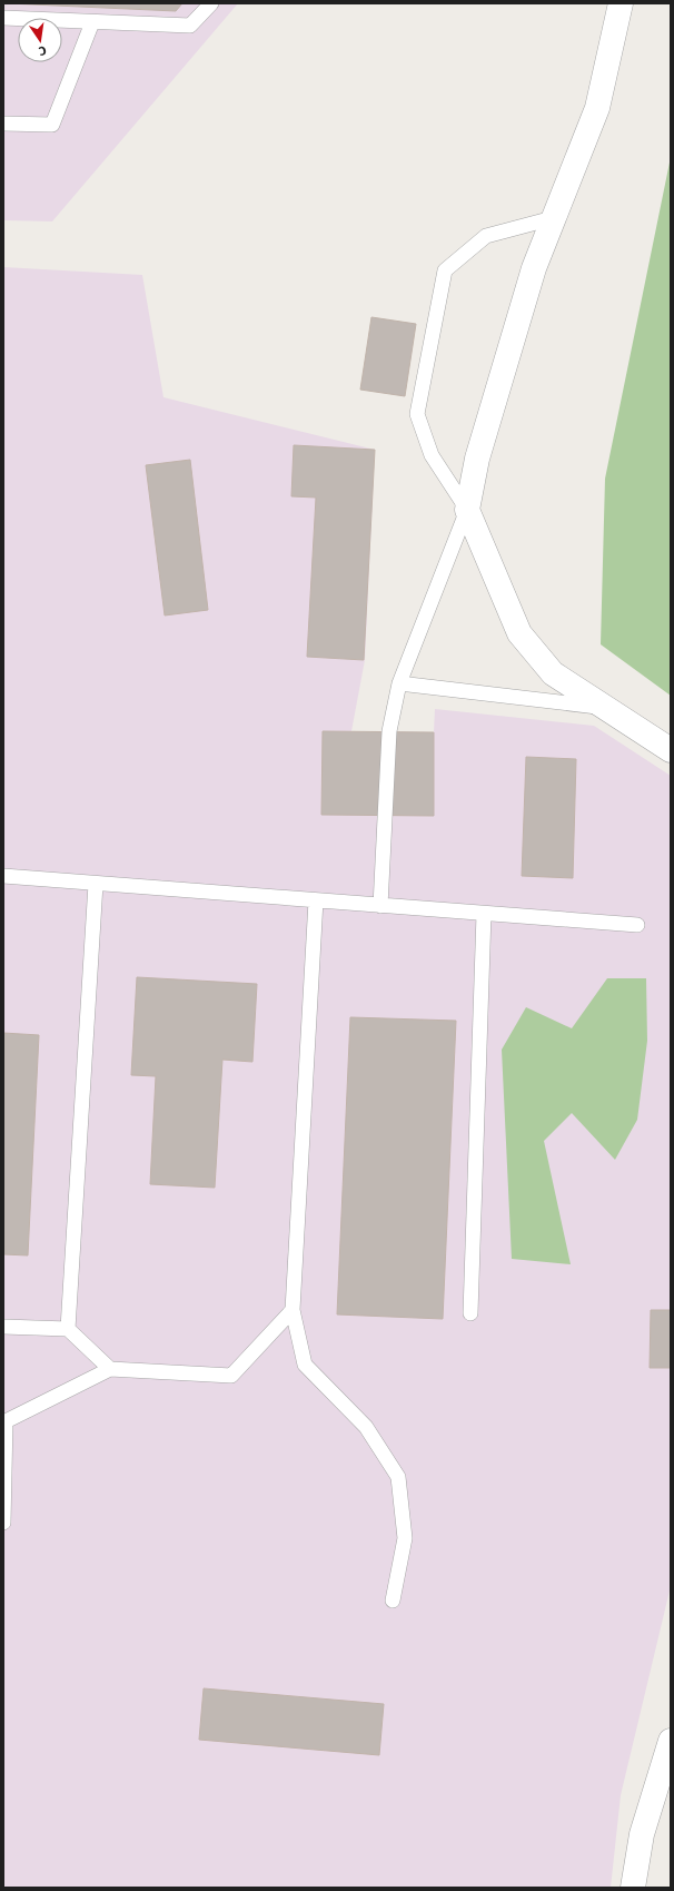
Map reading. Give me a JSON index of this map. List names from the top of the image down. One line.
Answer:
{"north":"bottom"}
